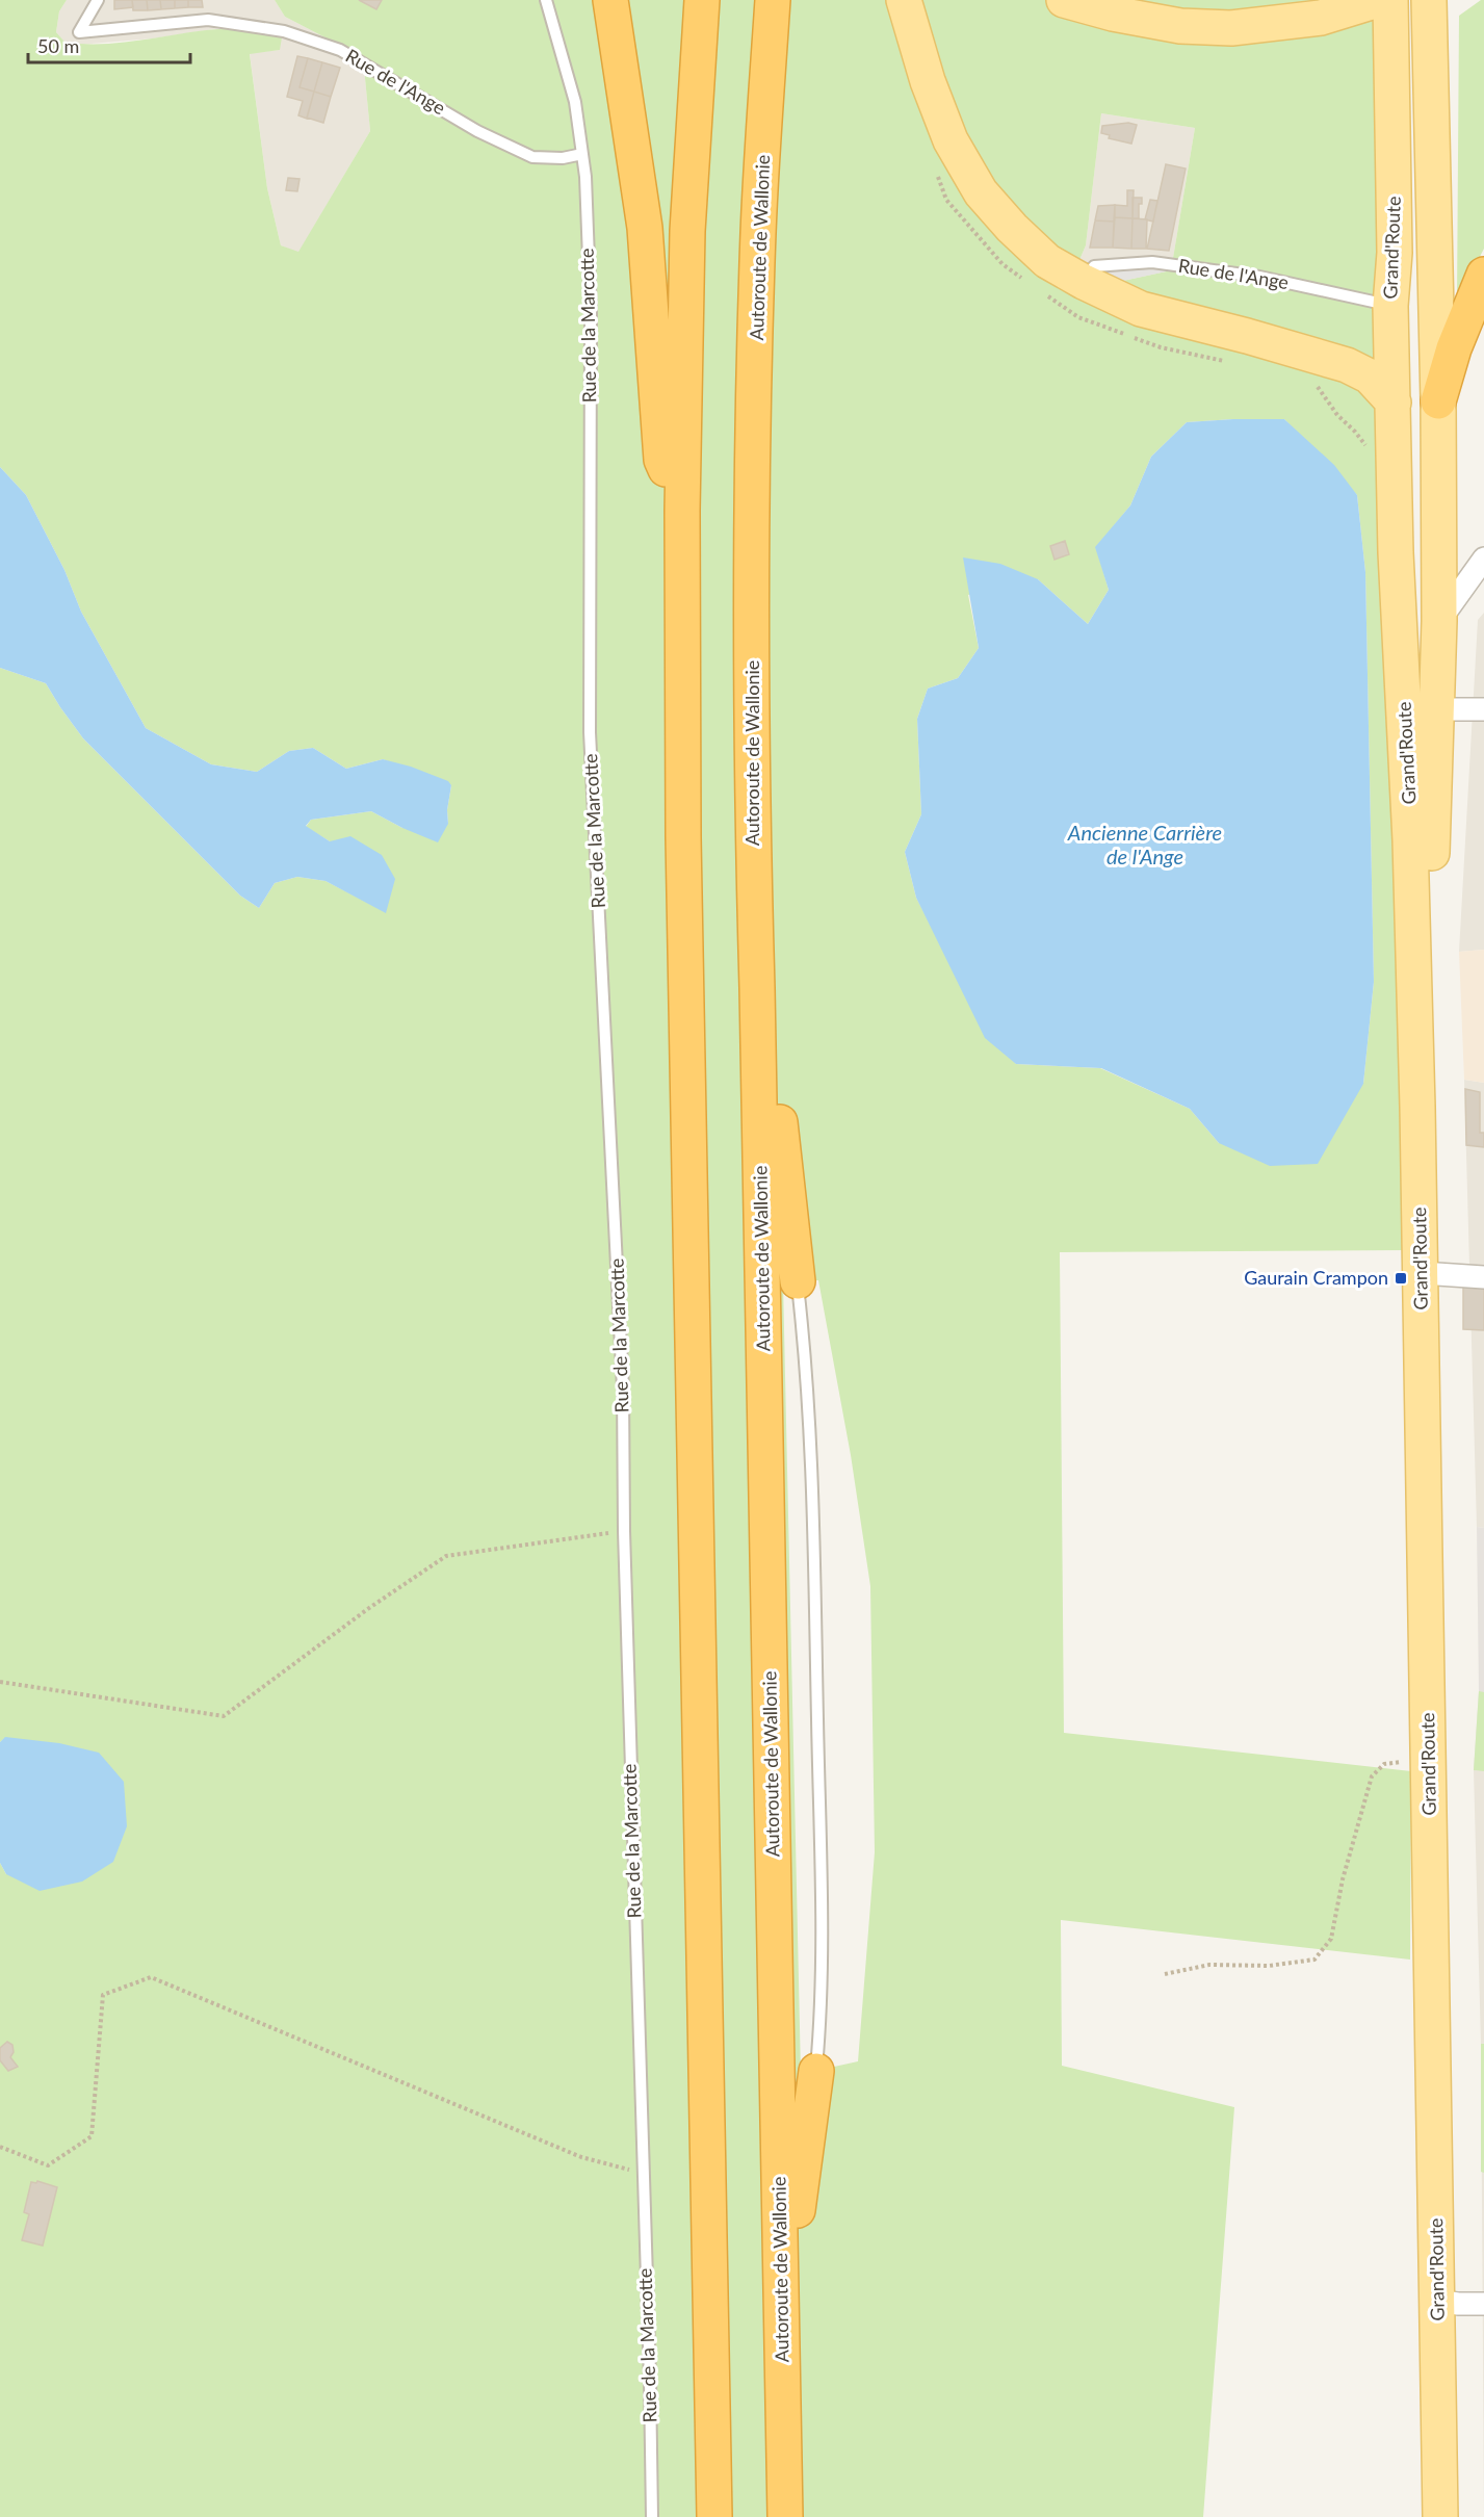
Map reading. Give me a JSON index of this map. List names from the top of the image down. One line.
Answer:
{"streets":{"highway":["Autoroute de Wallonie"],"main road":["Grand'Route"],"lane":["Rue de l'Ange","Rue de la Marcotte"]},"crossings":[["Rue de l'Ange","Grand'Route"],["Rue de l'Ange","Rue de la Marcotte"]],"water":["Ancienne Carrière de l'Ange"],"places":{"transit":["Gaurain Crampon"]},"scale_bar":"50 m"}
